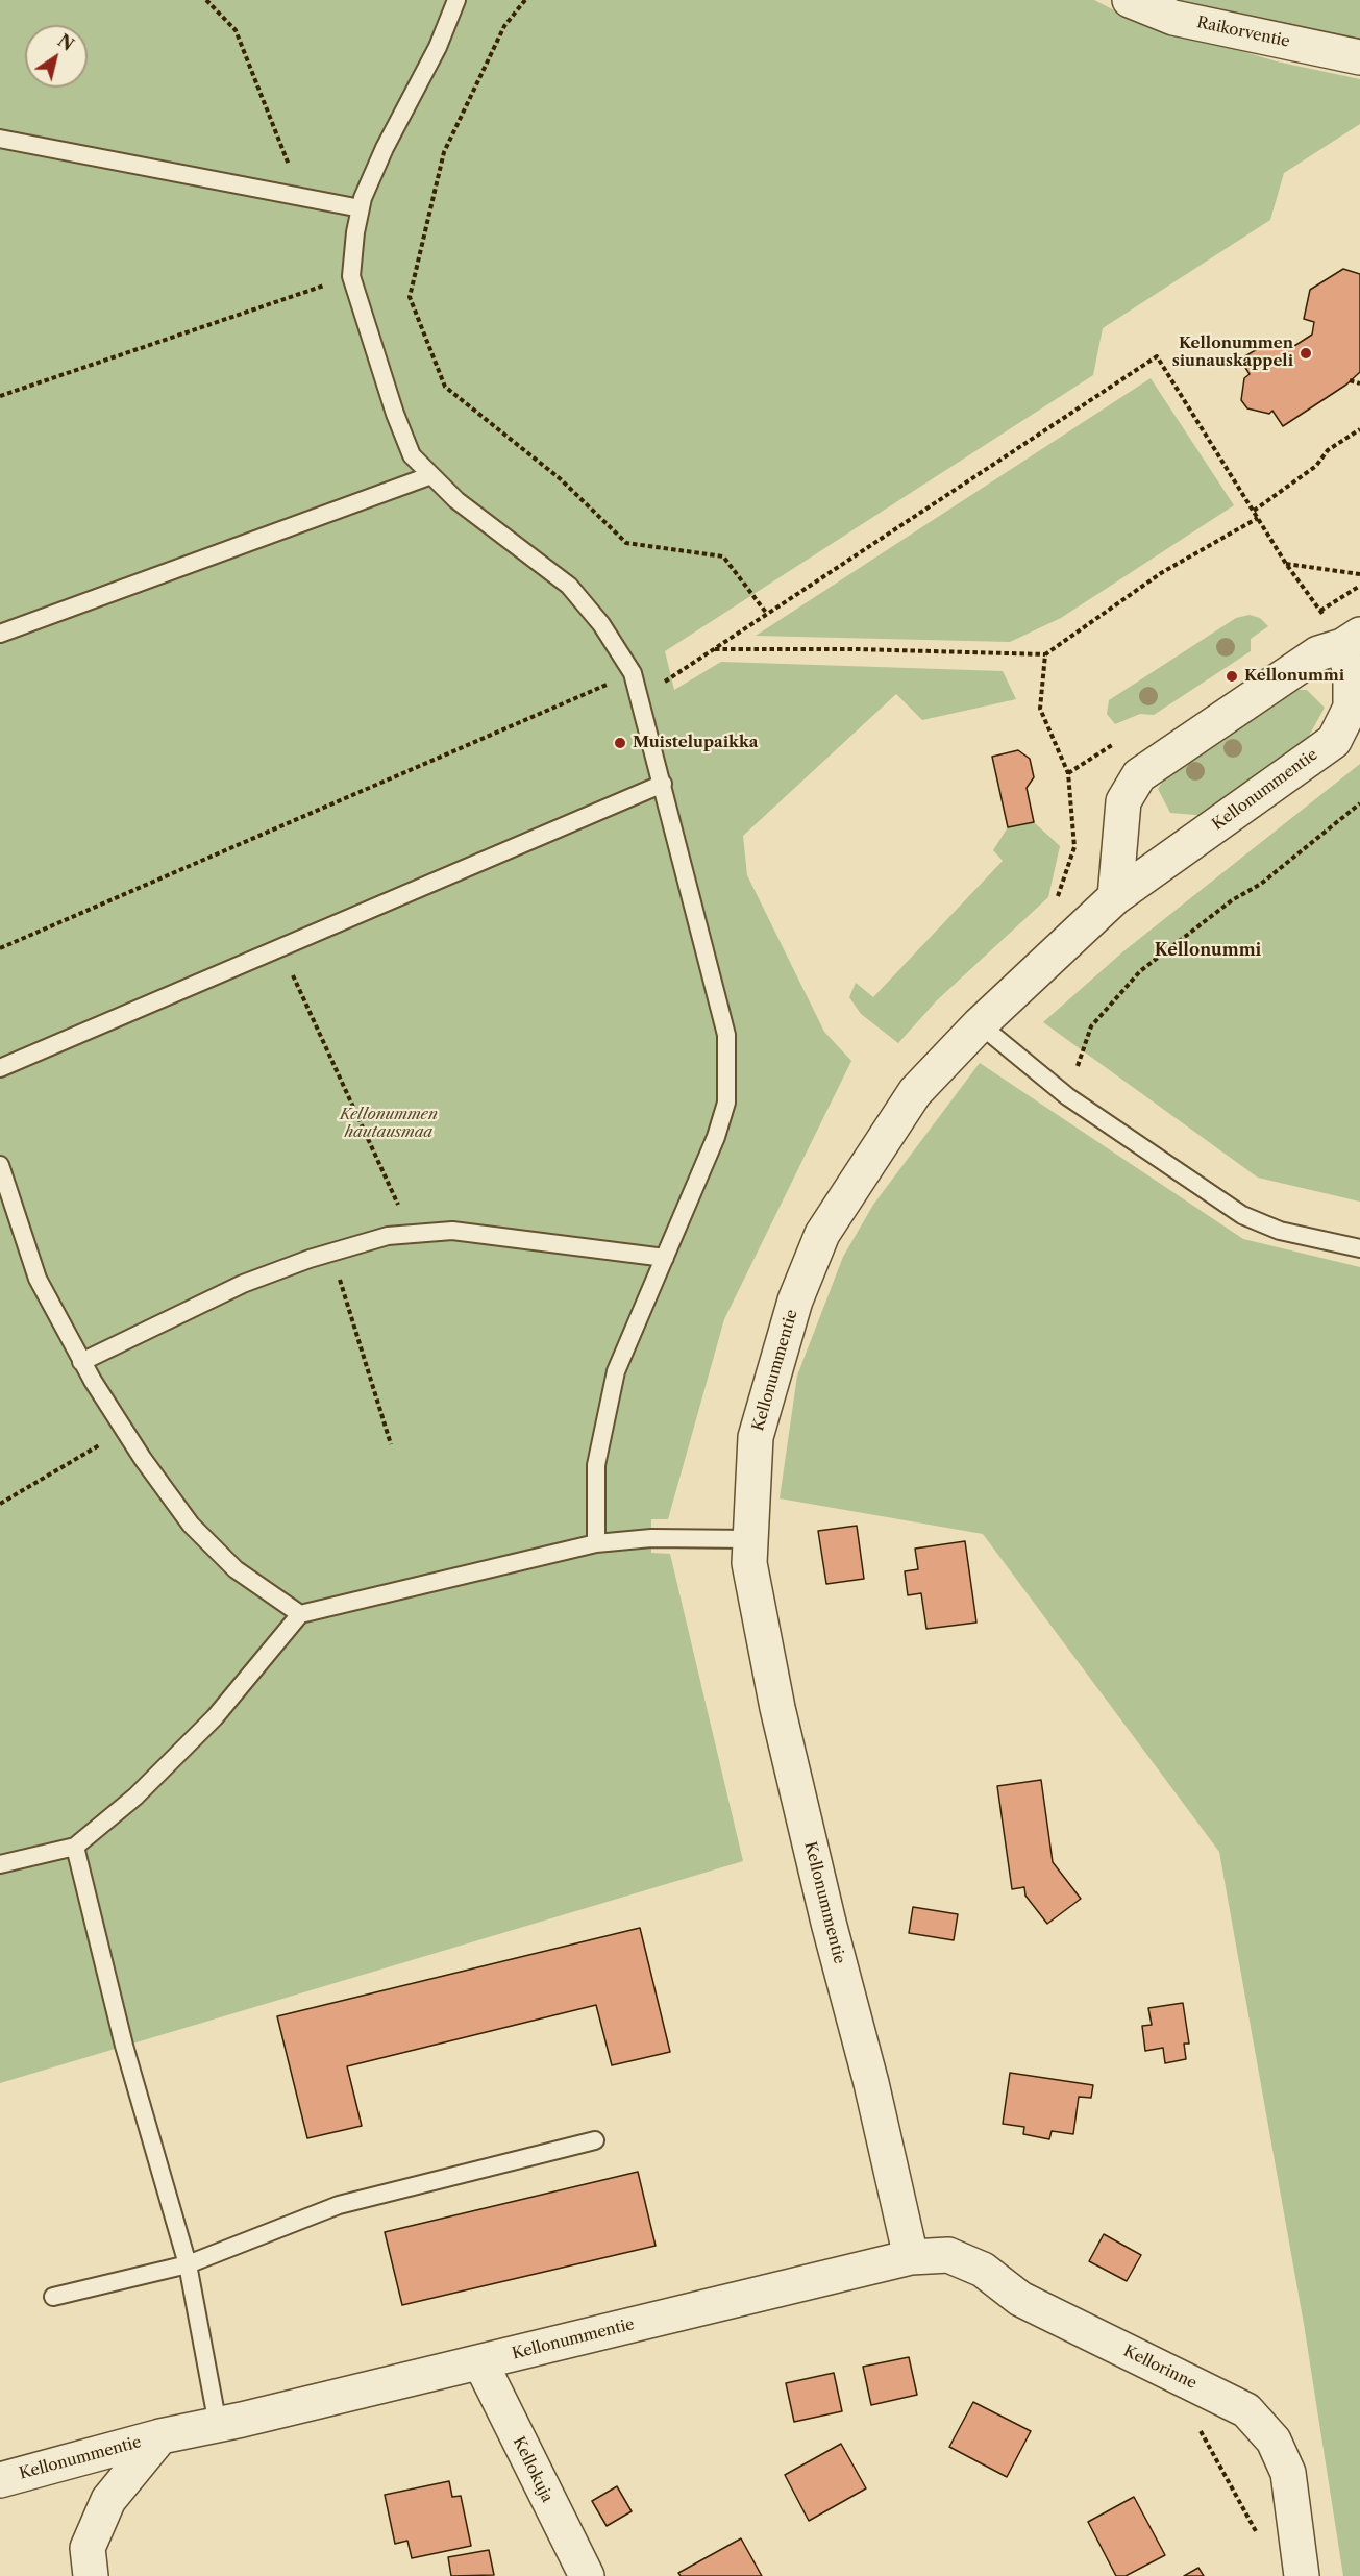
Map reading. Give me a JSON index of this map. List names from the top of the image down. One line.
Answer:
{"streets":{"street":["Raikorventie","Kellonummentie","Kellorinne","Kellokuja"]},"crossings":[["Kellonummentie","Kellorinne"],["Kellonummentie","Kellokuja"]],"districts":["Kellonummi"],"parks":["Kellonummen hautausmaa"],"places":["Kellonummen siunauskappeli","Kellonummi","Muistelupaikka"],"north":"top right"}
